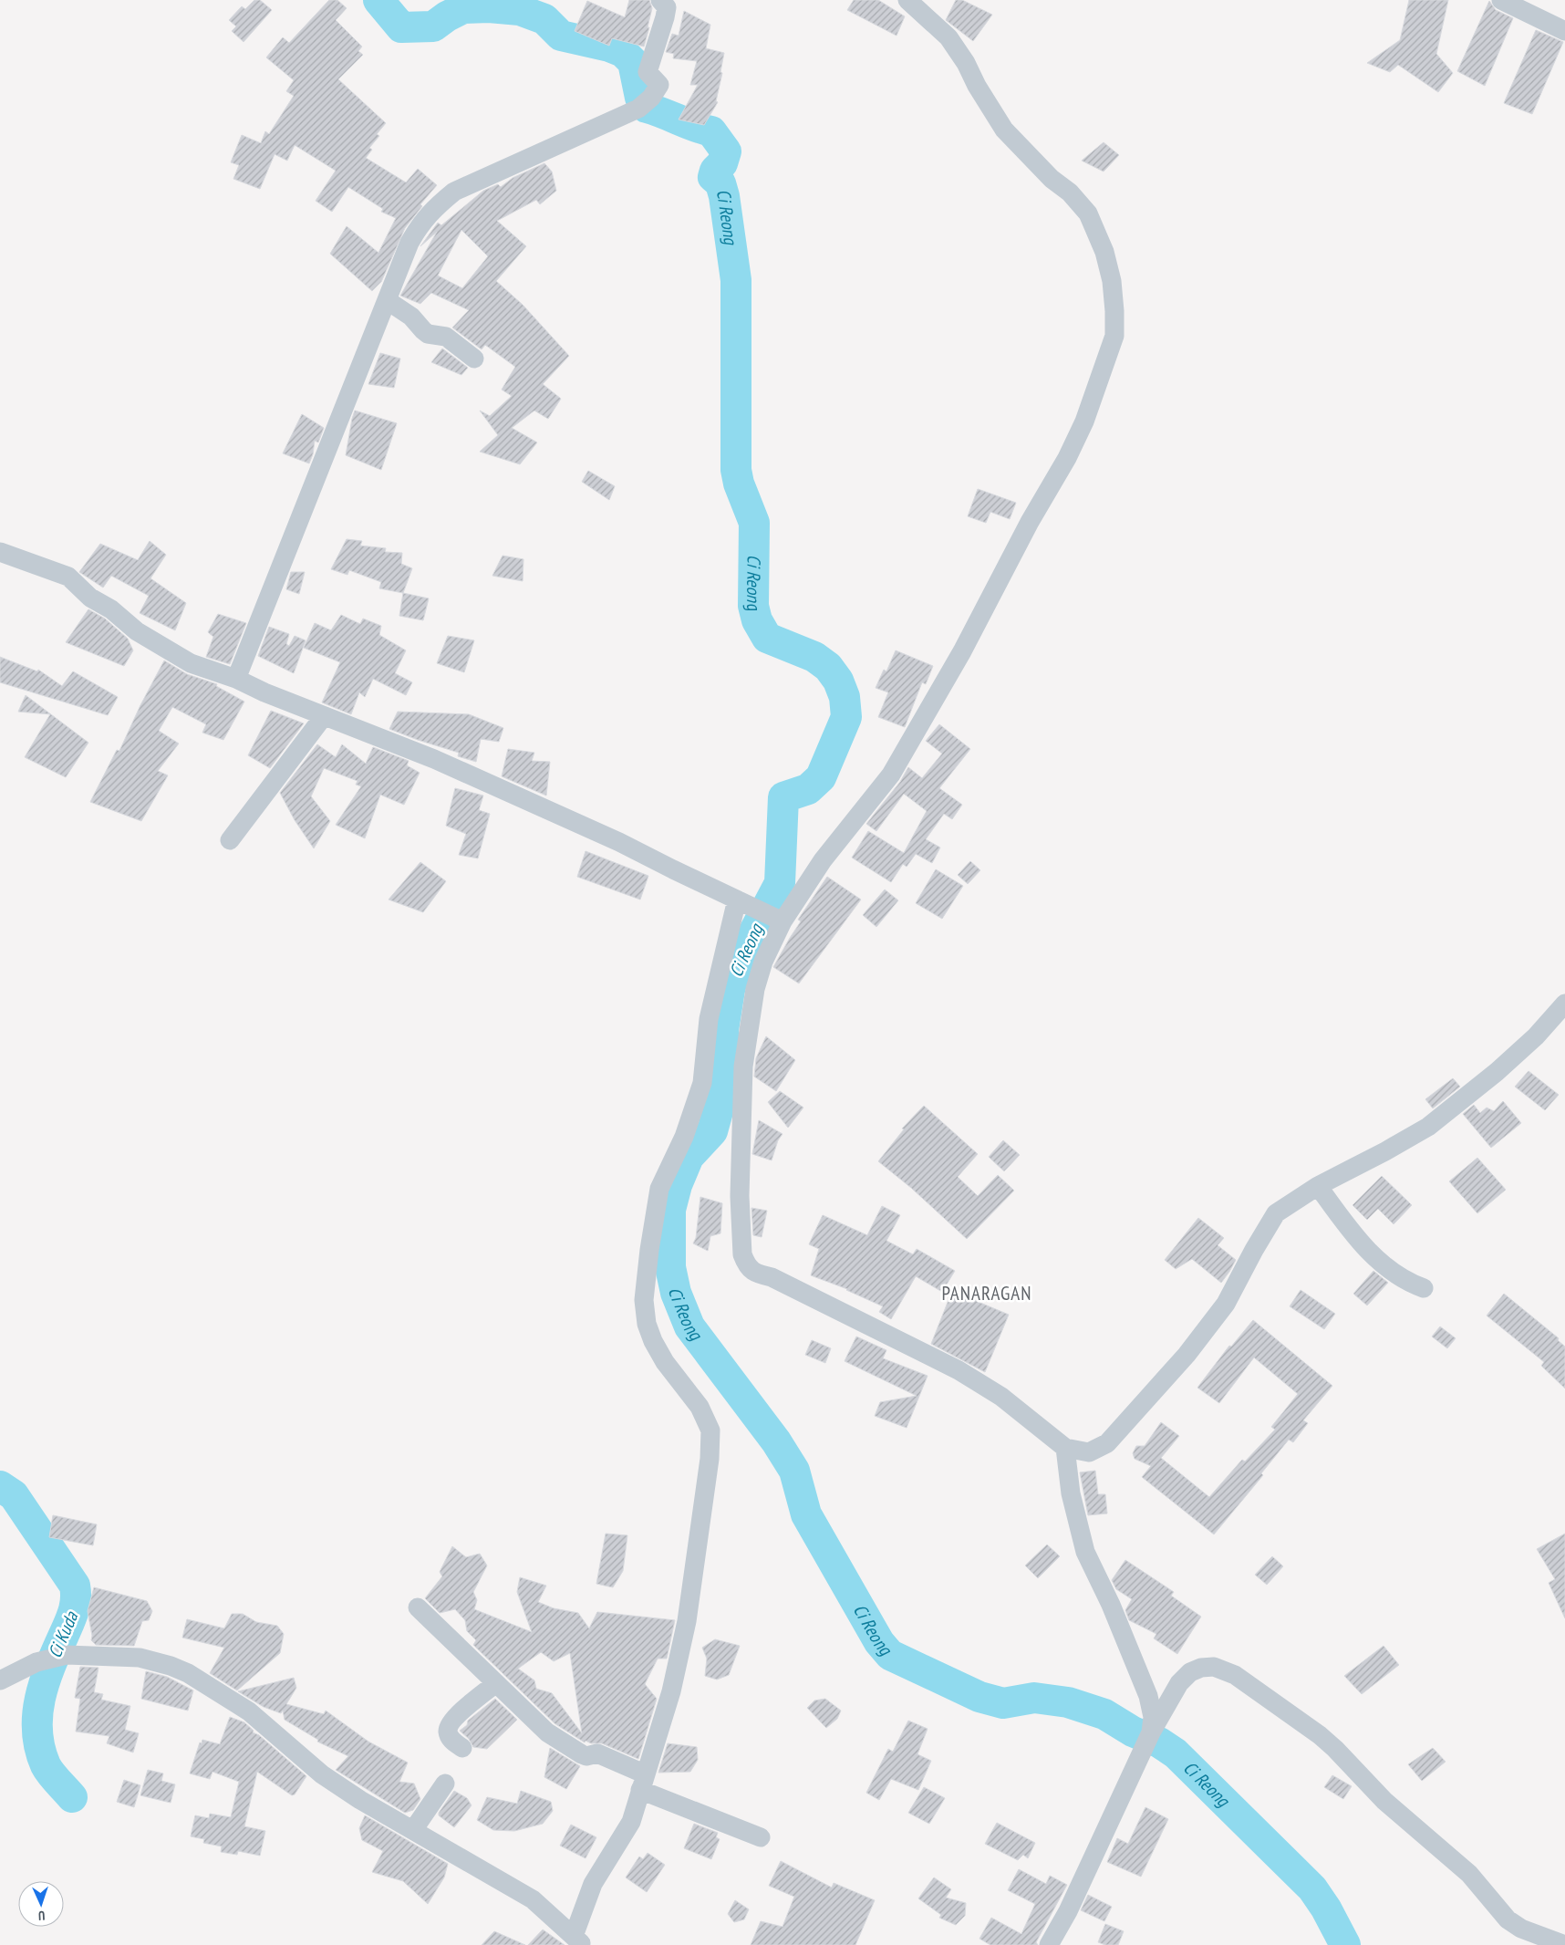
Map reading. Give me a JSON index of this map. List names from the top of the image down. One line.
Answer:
{"districts":["PANARAGAN"],"water":["Ci Reong","Ci Kuda"],"north":"bottom"}
